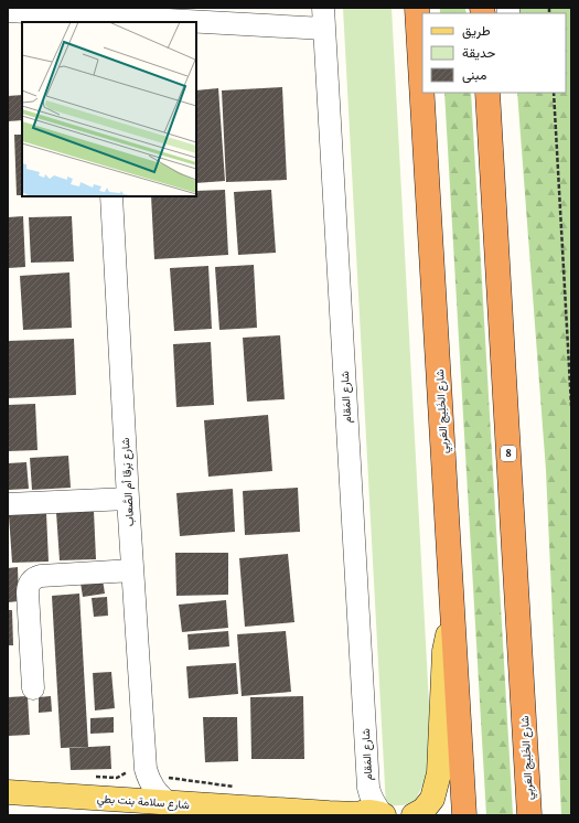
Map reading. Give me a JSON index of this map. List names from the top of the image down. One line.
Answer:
{"streets":{"highway":["شارع الخَلِيج العَربِي","8"],"main road":["شارع سلامة بنت بطي"],"street":["شارع المَقام","شارع بَرقا أم الصَّعاب"]},"crossings":[["شارع المَقام","شارع سلامة بنت بطي"],["شارع بَرقا أم الصَّعاب","شارع سلامة بنت بطي"]],"legend":["طريق","حديقة","مبنى"]}
